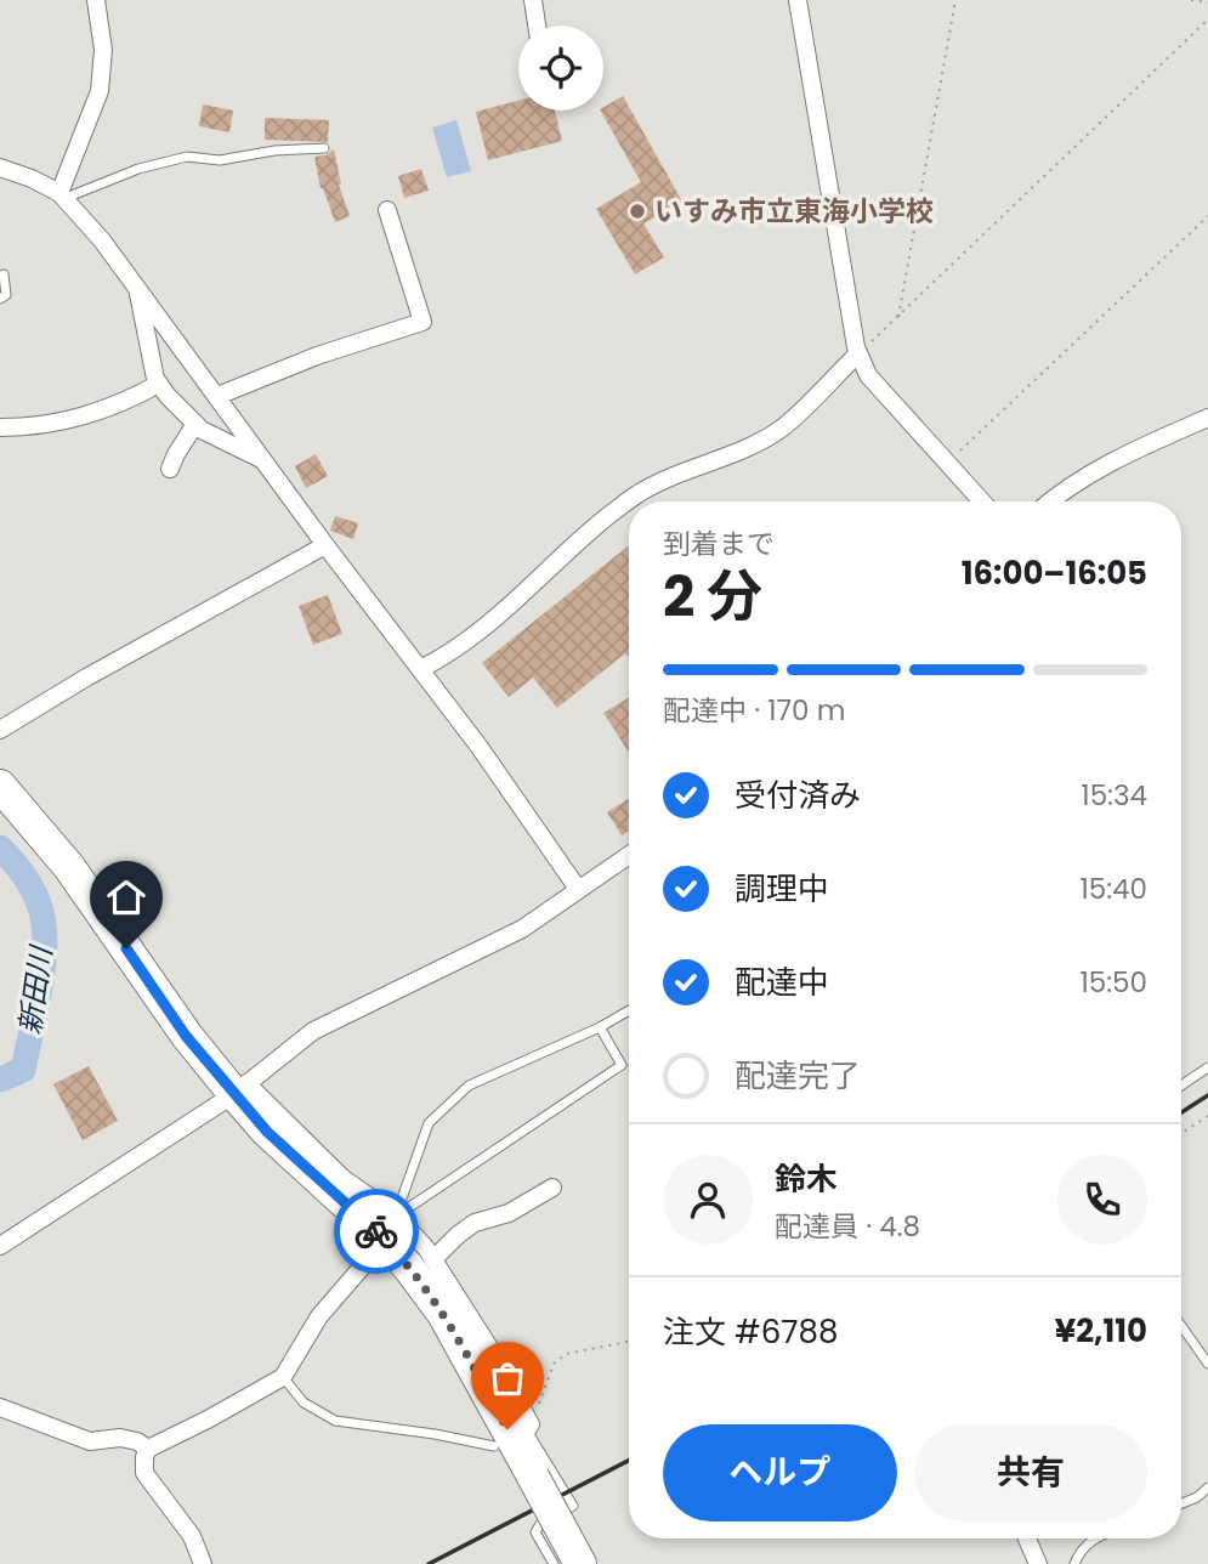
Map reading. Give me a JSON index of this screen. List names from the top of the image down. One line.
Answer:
{"water":["新田川"],"places":["いすみ市立東海小学校"],"page":{"heading":["2 分","到着まで","16:00–16:05"],"panel":["鈴木","配達員 · 4.8","注文 #6788","¥2,110"],"bar":"配達中 · 170 m","list":[["受付済み","15:34"],["調理中","15:40"],["配達中","15:50"],"配達完了"],"buttons":["ヘルプ","共有"]}}
